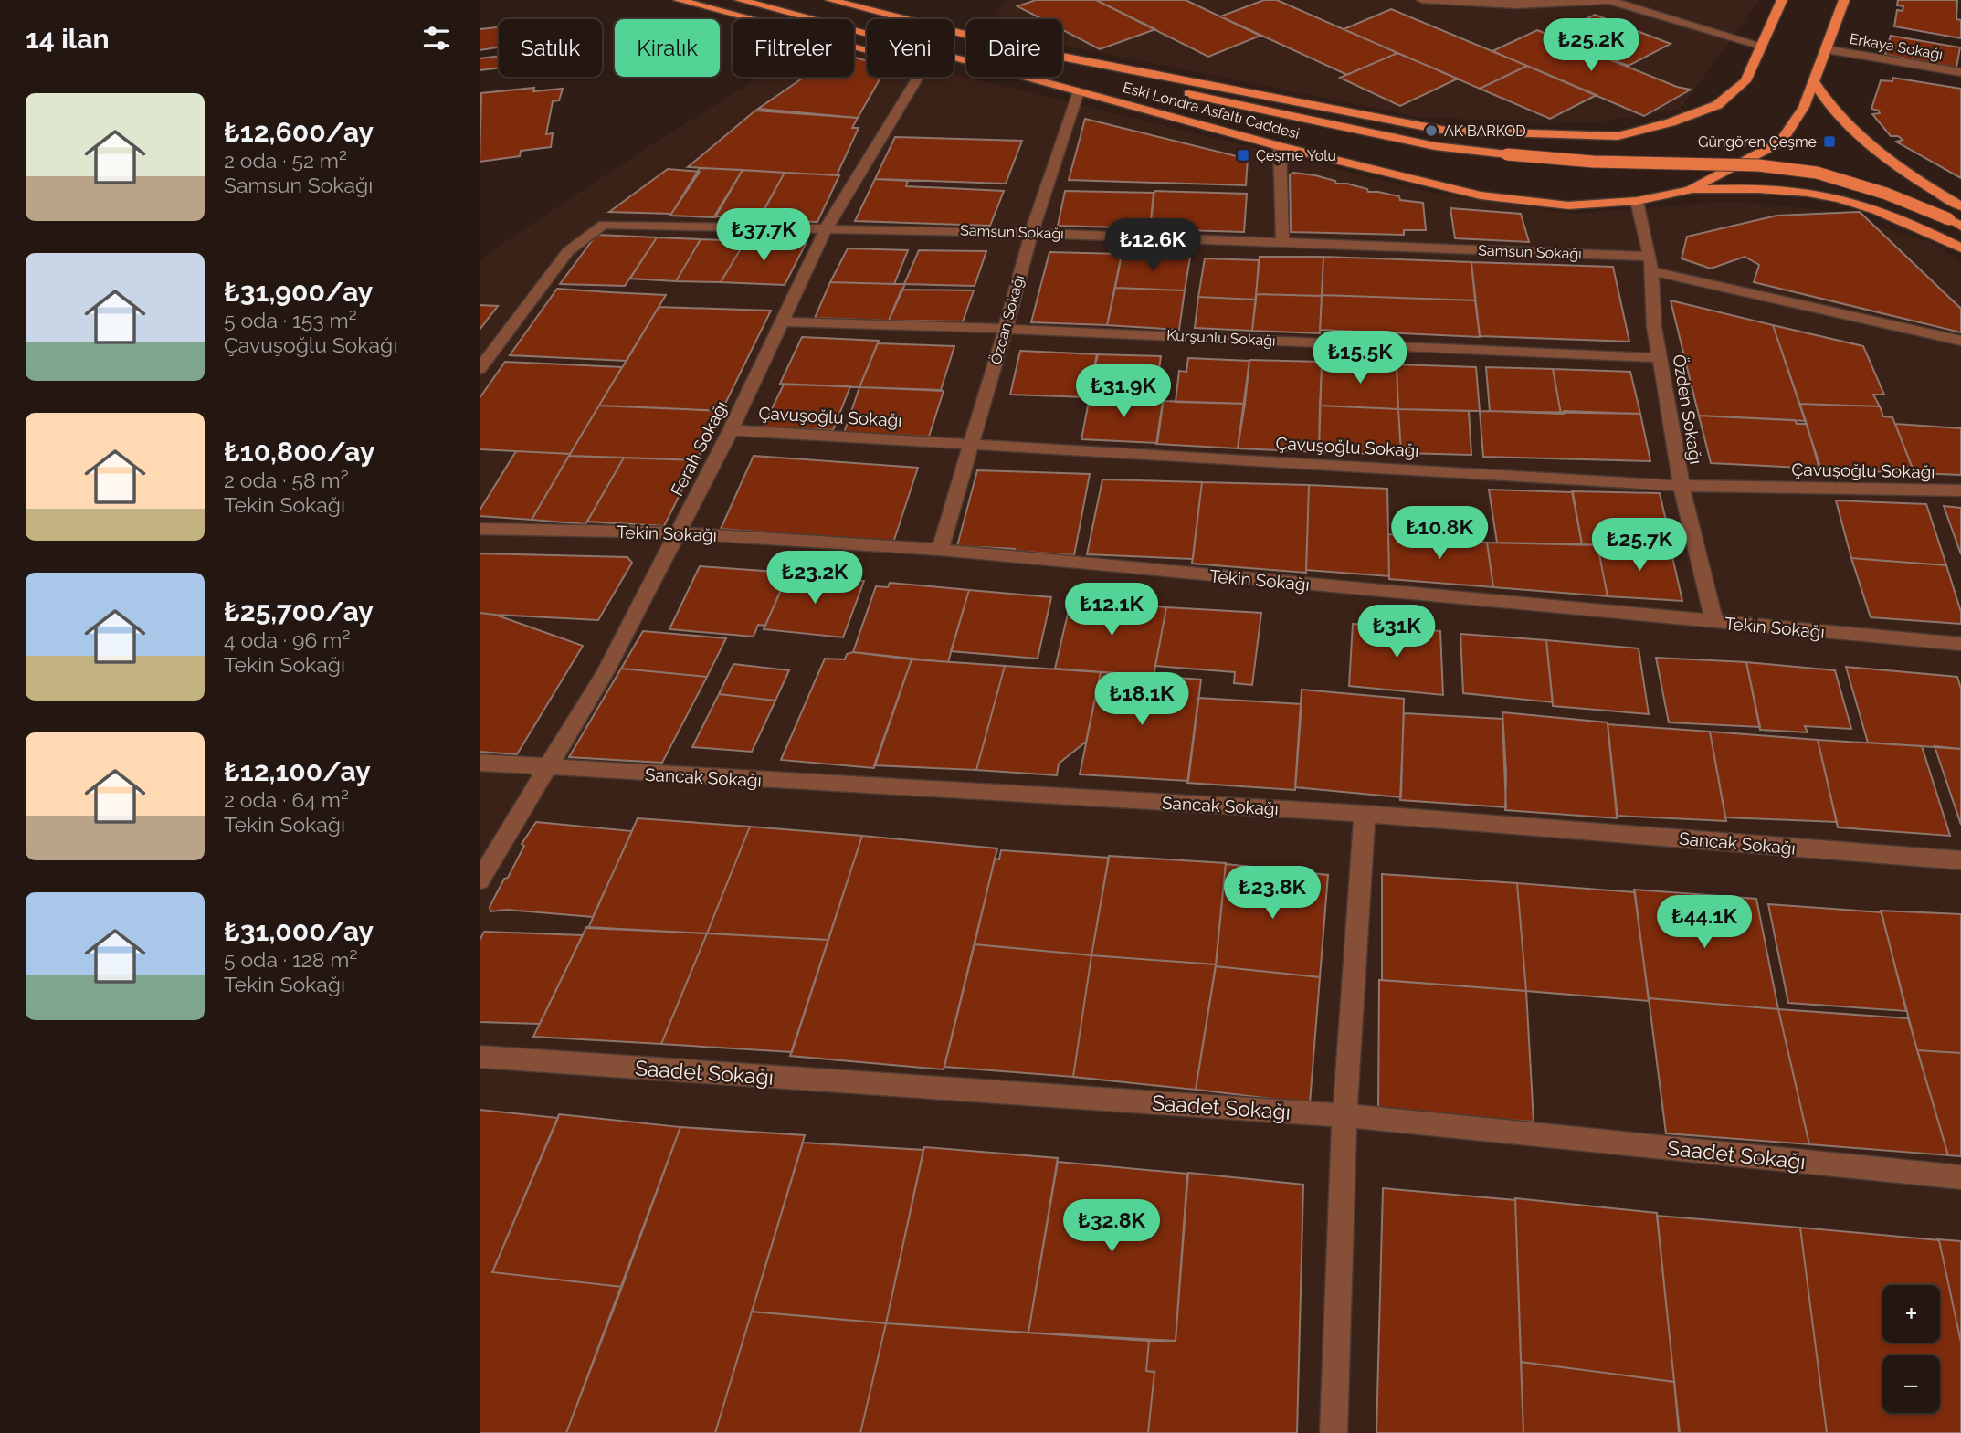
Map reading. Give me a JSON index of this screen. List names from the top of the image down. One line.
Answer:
{"streets":{"main road":["Eski Londra Asfaltı Caddesi"],"street":["Erkaya Sokağı","Samsun Sokağı","Özcan Sokağı","Kurşunlu Sokağı","Özden Sokağı","Çavuşoğlu Sokağı","Ferah Sokağı","Tekin Sokağı","Sancak Sokağı","Saadet Sokağı"]},"crossings":[["Erkaya Sokağı","Eski Londra Asfaltı Caddesi"],["Eski Londra Asfaltı Caddesi","Özcan Sokağı"],["Eski Londra Asfaltı Caddesi","Özden Sokağı"],["Samsun Sokağı","Özcan Sokağı"],["Samsun Sokağı","Özden Sokağı"],["Samsun Sokağı","Ferah Sokağı"],["Özcan Sokağı","Kurşunlu Sokağı"],["Özcan Sokağı","Çavuşoğlu Sokağı"],["Özcan Sokağı","Tekin Sokağı"],["Kurşunlu Sokağı","Özden Sokağı"],["Kurşunlu Sokağı","Ferah Sokağı"],["Özden Sokağı","Çavuşoğlu Sokağı"],["Özden Sokağı","Tekin Sokağı"],["Çavuşoğlu Sokağı","Ferah Sokağı"],["Ferah Sokağı","Tekin Sokağı"],["Ferah Sokağı","Sancak Sokağı"]],"places":{"other":["AK BARKOD"],"transit":["Güngören Çeşme","Çeşme Yolu"]},"page":{"heading":"14 ilan","price":["₺25.2K","₺37.7K","₺12.6K","₺15.5K","₺31.9K","₺10.8K","₺25.7K","₺23.2K","₺12.1K","₺31K","₺18.1K","₺23.8K","₺44.1K","₺32.8K"],"chip":["Satılık","Kiralık","Filtreler","Yeni","Daire"],"list":[{"name":"₺12,600/ay","note":"2 oda · 52 m² · Samsun Sokağı"},{"name":"₺31,900/ay","note":"5 oda · 153 m² · Çavuşoğlu Sokağı"},{"name":"₺10,800/ay","note":"2 oda · 58 m² · Tekin Sokağı"},{"name":"₺25,700/ay","note":"4 oda · 96 m² · Tekin Sokağı"},{"name":"₺12,100/ay","note":"2 oda · 64 m² · Tekin Sokağı"},{"name":"₺31,000/ay","note":"5 oda · 128 m² · Tekin Sokağı"}],"map_buttons":["+","−"]}}
